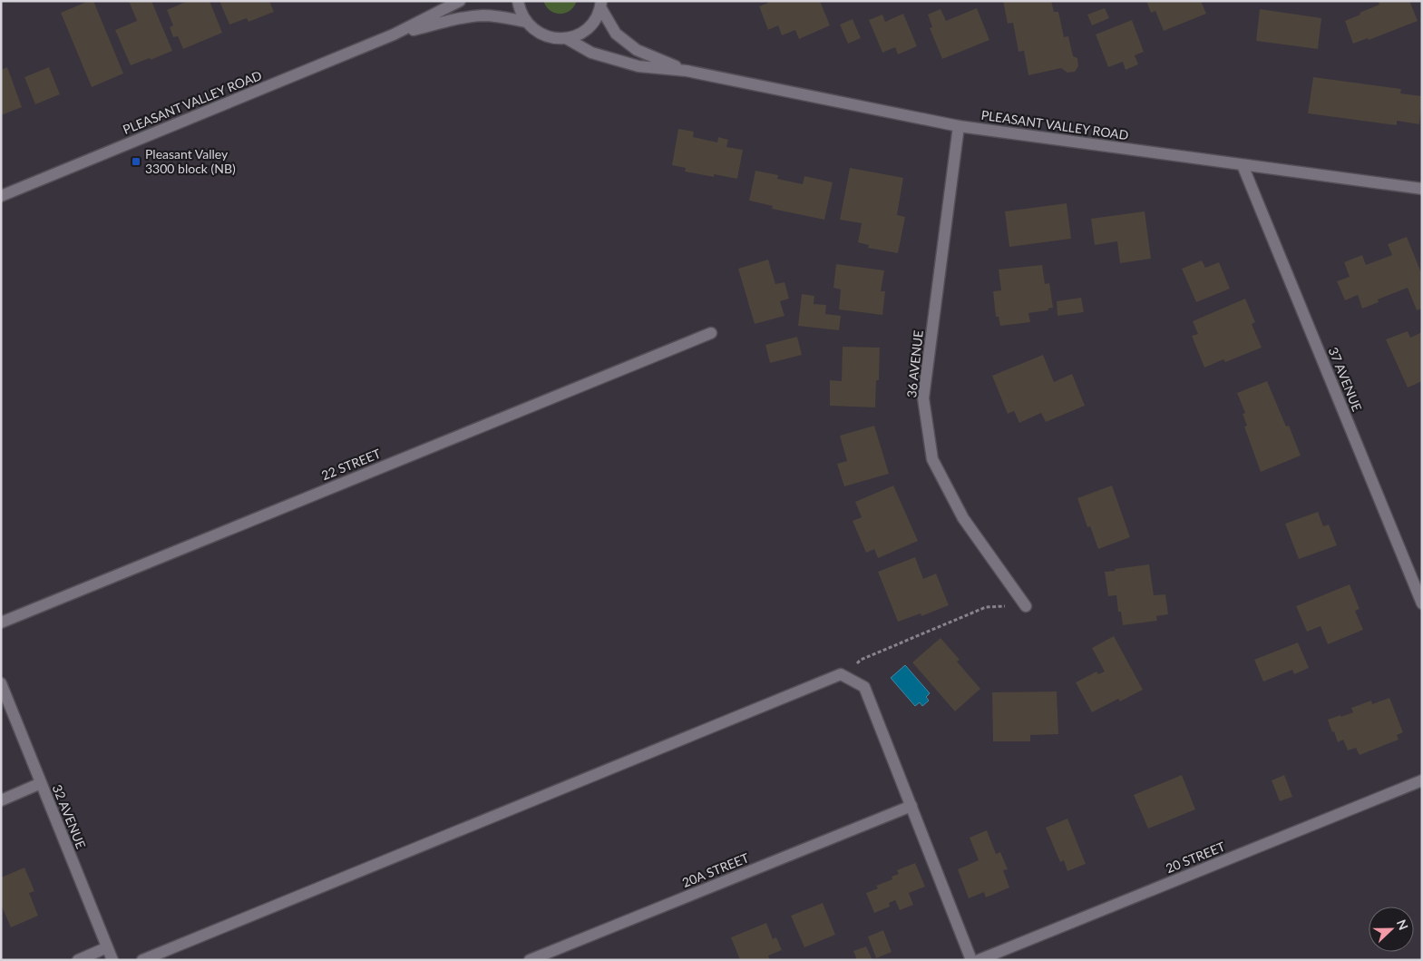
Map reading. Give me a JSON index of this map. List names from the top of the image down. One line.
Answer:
{"streets":{"street":["PLEASANT VALLEY ROAD","36 AVENUE","37 AVENUE","22 STREET","32 AVENUE","20 STREET","20A STREET"]},"crossings":[["PLEASANT VALLEY ROAD","36 AVENUE"],["PLEASANT VALLEY ROAD","37 AVENUE"]],"places":{"transit":["Pleasant Valley 3300 block (NB)"]},"north":"right"}
